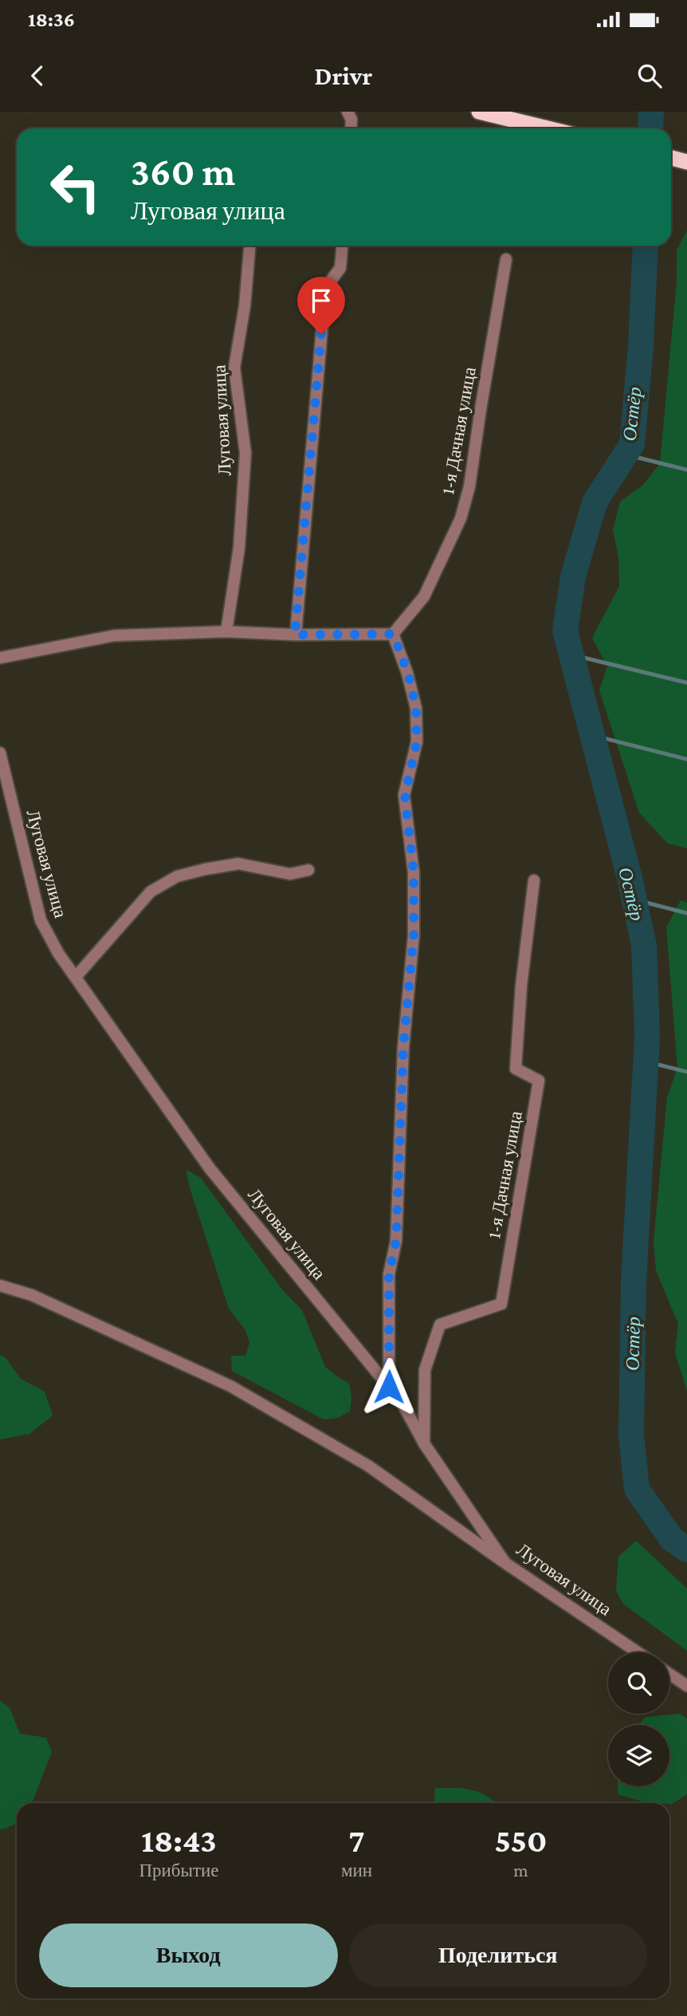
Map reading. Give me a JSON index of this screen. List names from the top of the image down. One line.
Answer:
{"streets":{"street":["Луговая улица","1-я Дачная улица"]},"crossings":[["Луговая улица","1-я Дачная улица"]],"water":["Остёр"],"page":{"status":"18:36","header":"Drivr","turn":["360 m","Луговая улица"],"eta":["18:43","Прибытие","7","мин","550","m"],"buttons":["Выход","Поделиться"]}}
